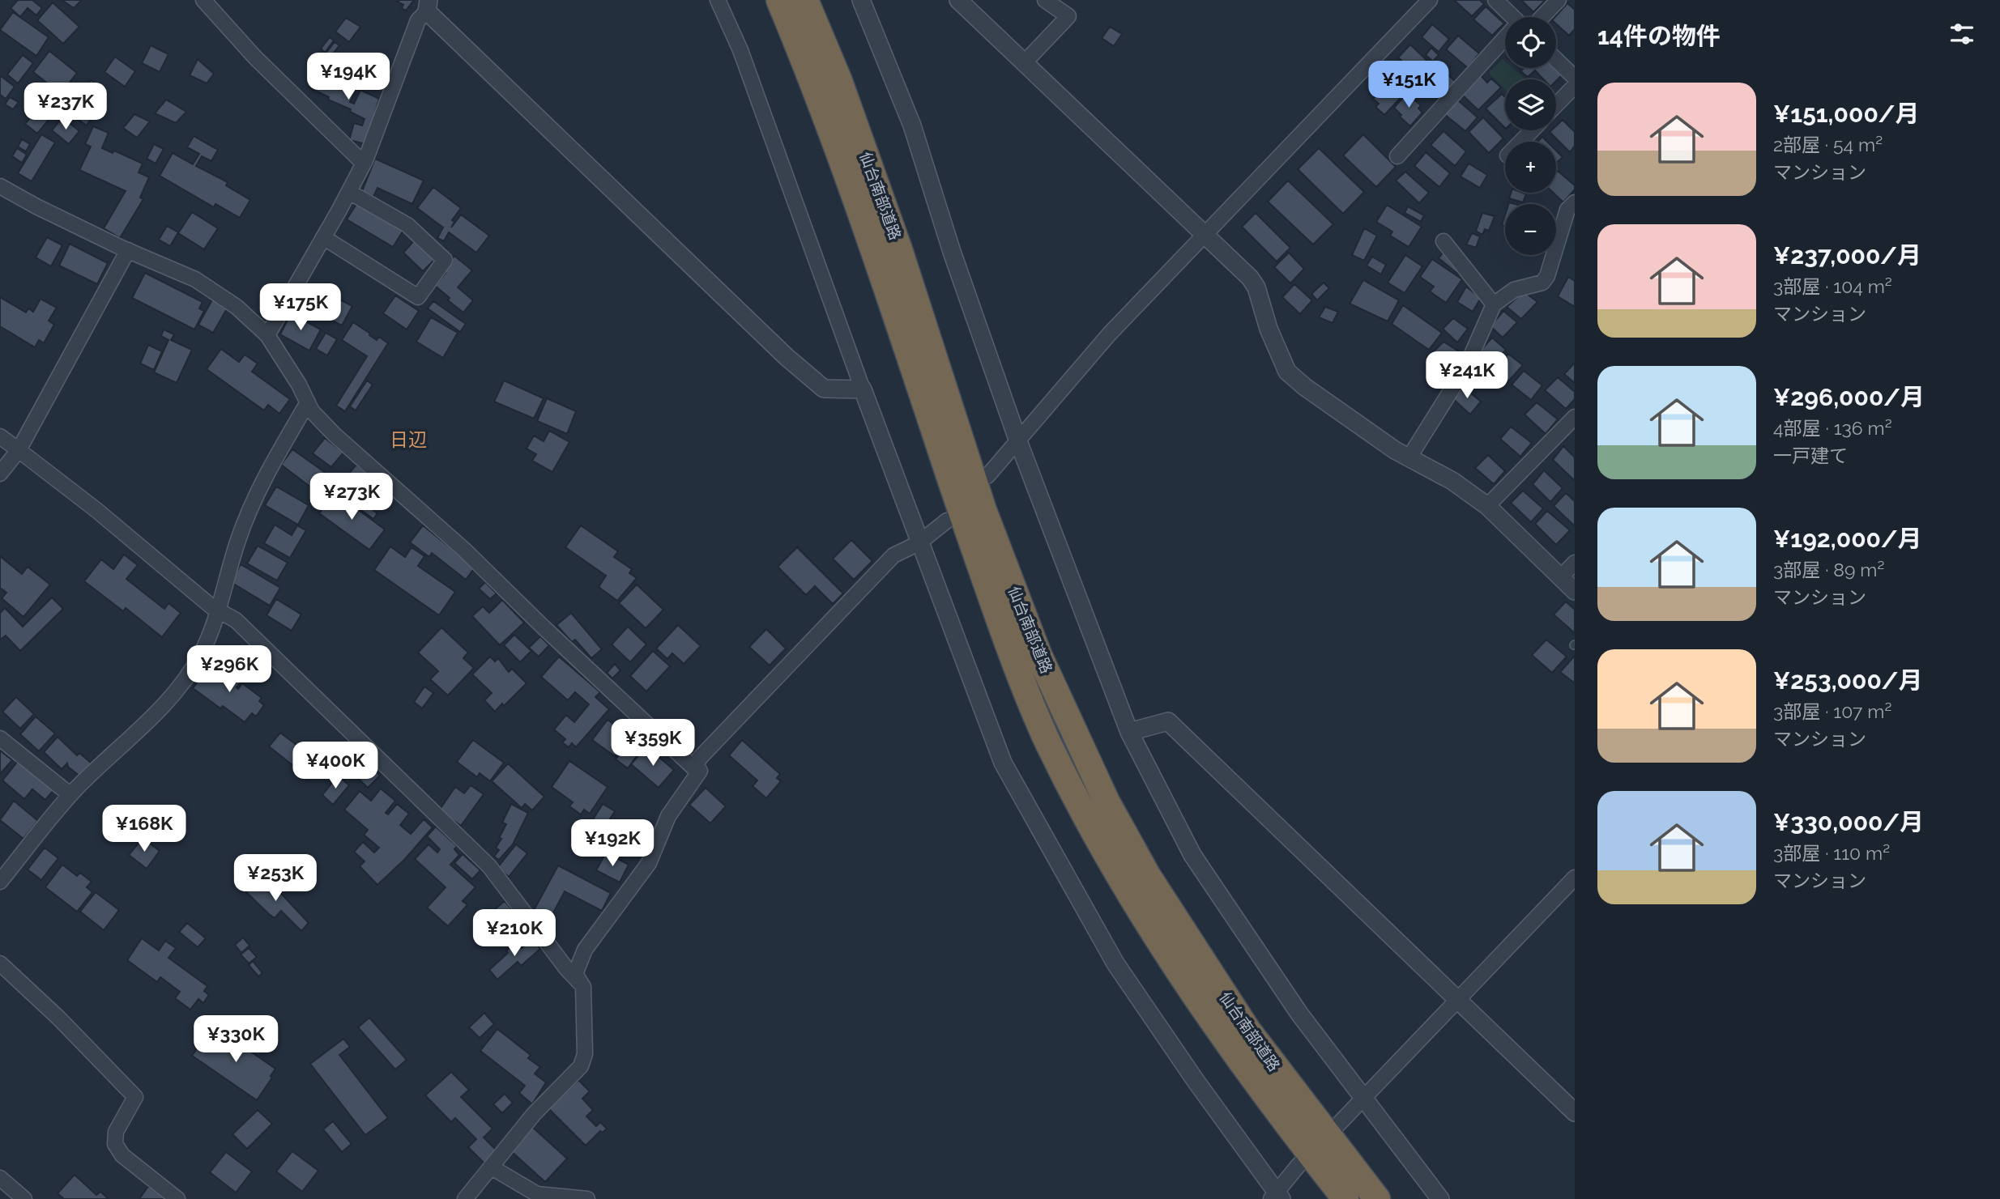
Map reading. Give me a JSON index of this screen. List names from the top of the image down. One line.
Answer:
{"streets":{"highway":["仙台南部道路"]},"districts":["日辺"],"page":{"heading":"14件の物件","map_buttons":["+","−"],"price":["¥194K","¥151K","¥237K","¥175K","¥241K","¥273K","¥296K","¥359K","¥400K","¥168K","¥192K","¥253K","¥210K","¥330K"],"list":[{"name":"¥151,000/月","note":"2部屋 · 54 m² · マンション"},{"name":"¥237,000/月","note":"3部屋 · 104 m² · マンション"},{"name":"¥296,000/月","note":"4部屋 · 136 m² · 一戸建て"},{"name":"¥192,000/月","note":"3部屋 · 89 m² · マンション"},{"name":"¥253,000/月","note":"3部屋 · 107 m² · マンション"},{"name":"¥330,000/月","note":"3部屋 · 110 m² · マンション"}]}}
